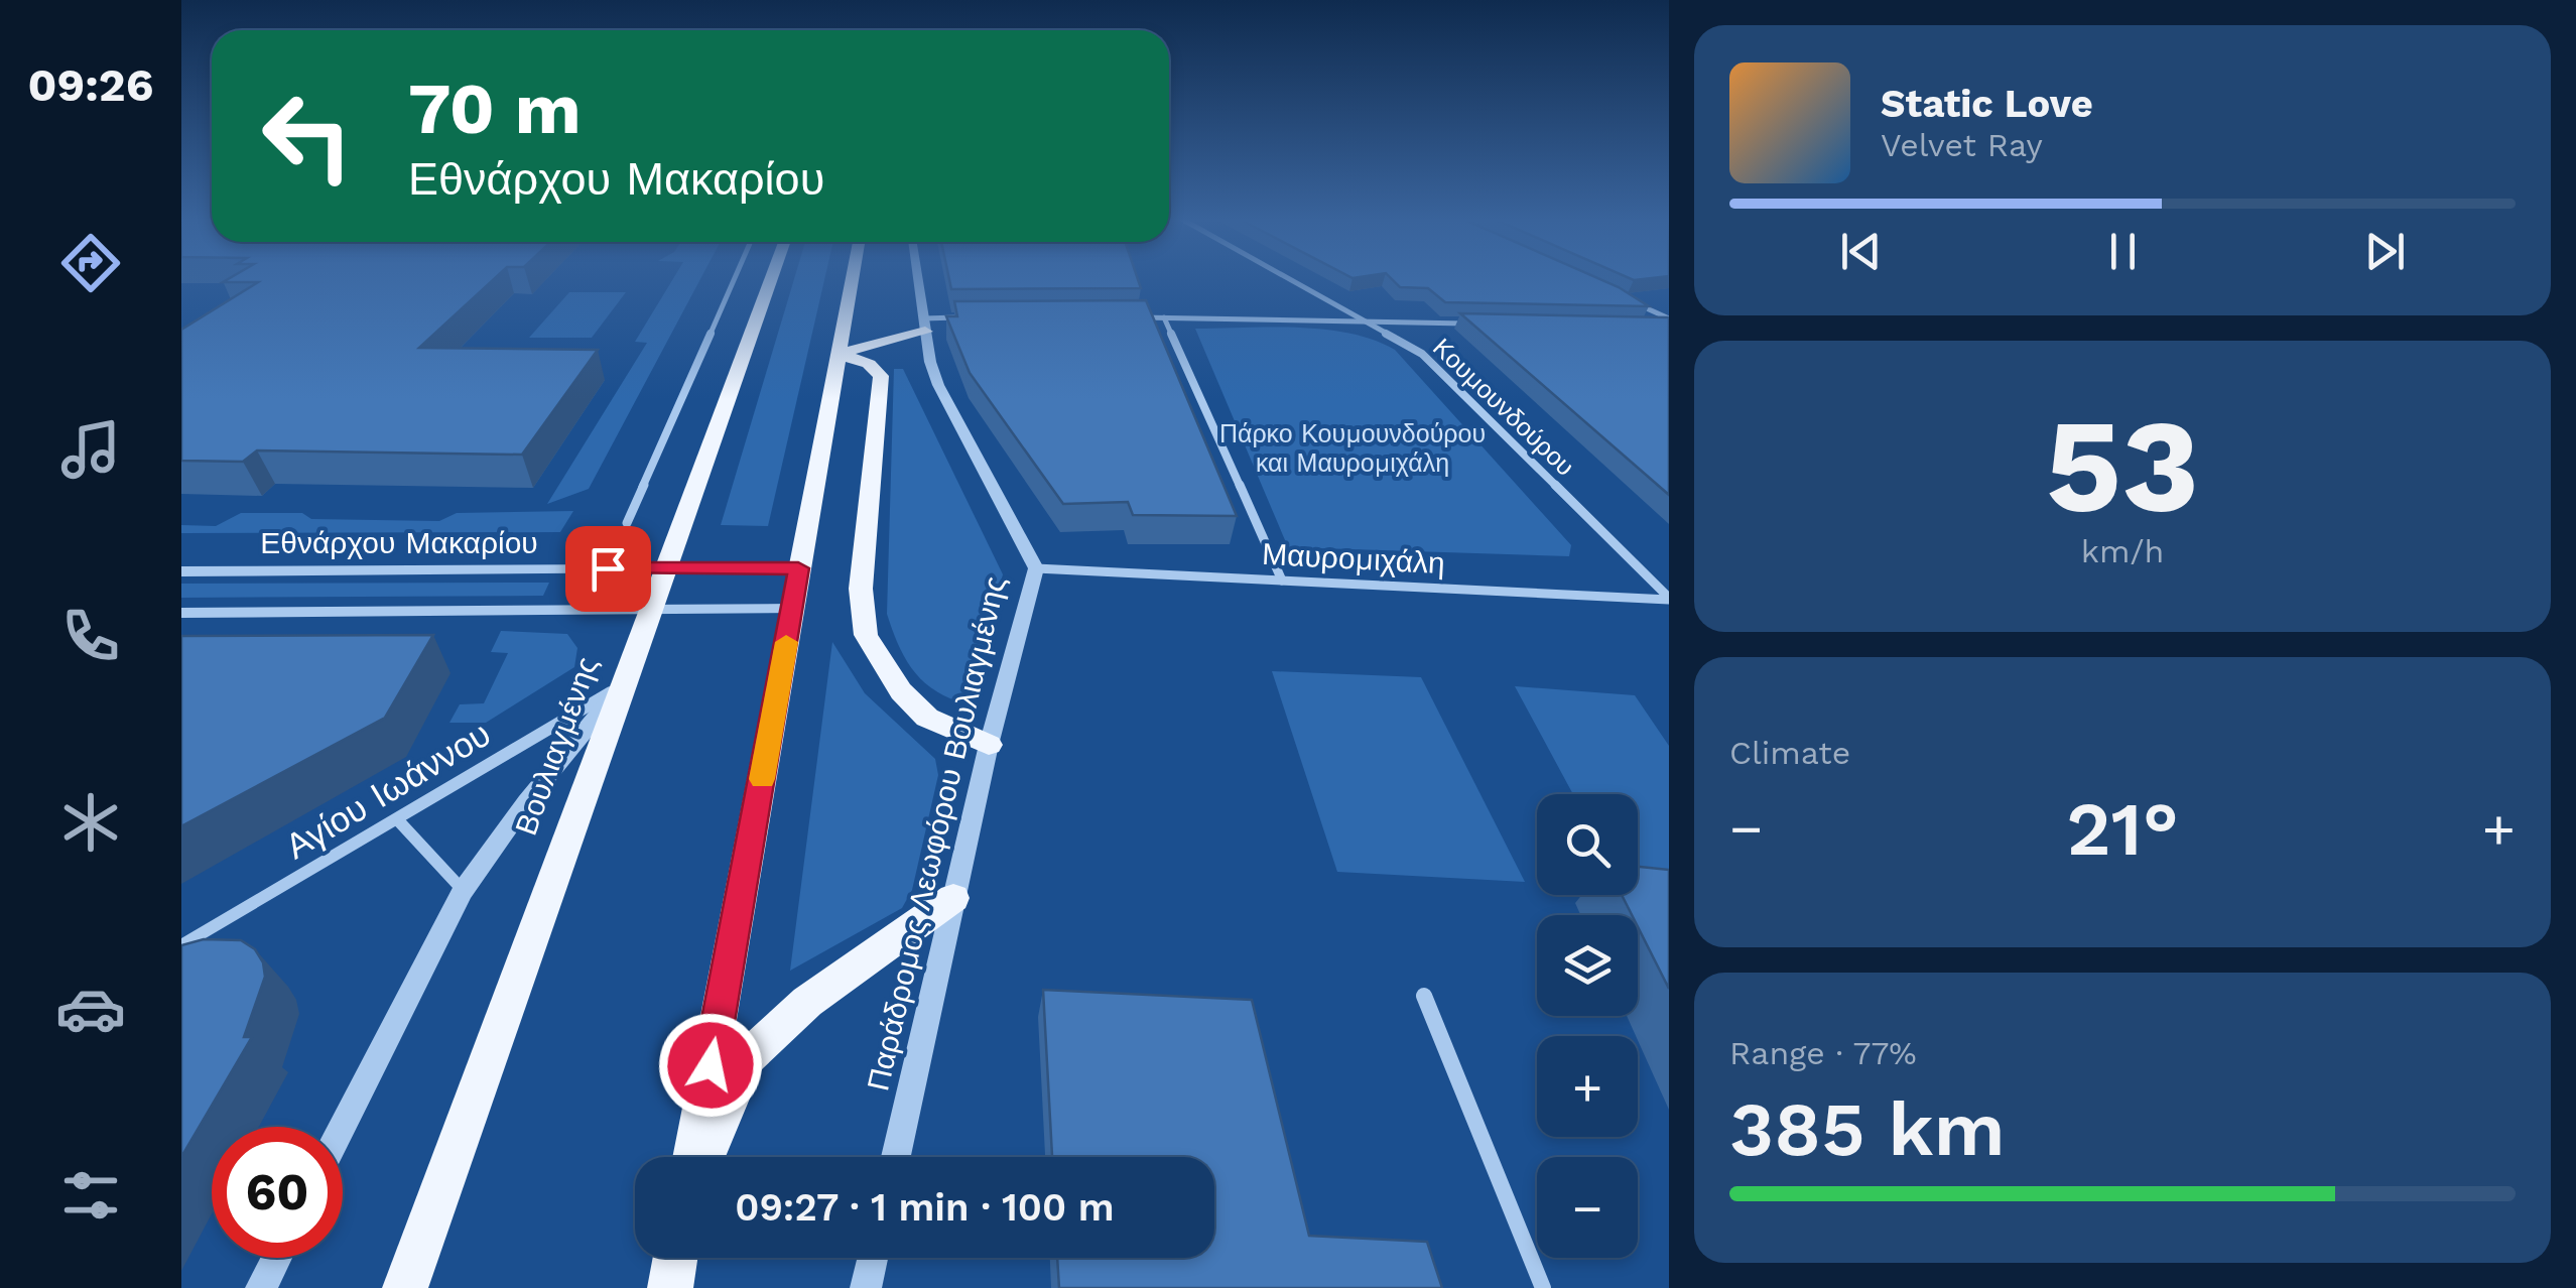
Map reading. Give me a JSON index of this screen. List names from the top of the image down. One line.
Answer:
{"streets":{"main road":["Βουλιαγμένης"],"street":["Κουμουνδούρου","Εθνάρχου Μακαρίου","Μαυρομιχάλη","Αγίου Ιωάννου","Παράδρομος Λεωφόρου Βουλιαγμένης"]},"crossings":[["Κουμουνδούρου","Μαυρομιχάλη"],["Εθνάρχου Μακαρίου","Βουλιαγμένης"],["Μαυρομιχάλη","Παράδρομος Λεωφόρου Βουλιαγμένης"],["Βουλιαγμένης","Αγίου Ιωάννου"]],"parks":["Πάρκο Κουμουνδούρου και Μαυρομιχάλη"],"page":{"tabs":"09:26","turn":["70 m","Εθνάρχου Μακαρίου"],"song":["Static Love","Velvet Ray"],"tile":[["53","km/h"],"Climate",["Range · 77%","385 km"]],"heat":["−","21°","+"],"map_buttons":["+","−"],"limit":"60","trip":"09:27 · 1 min · 100 m"}}
